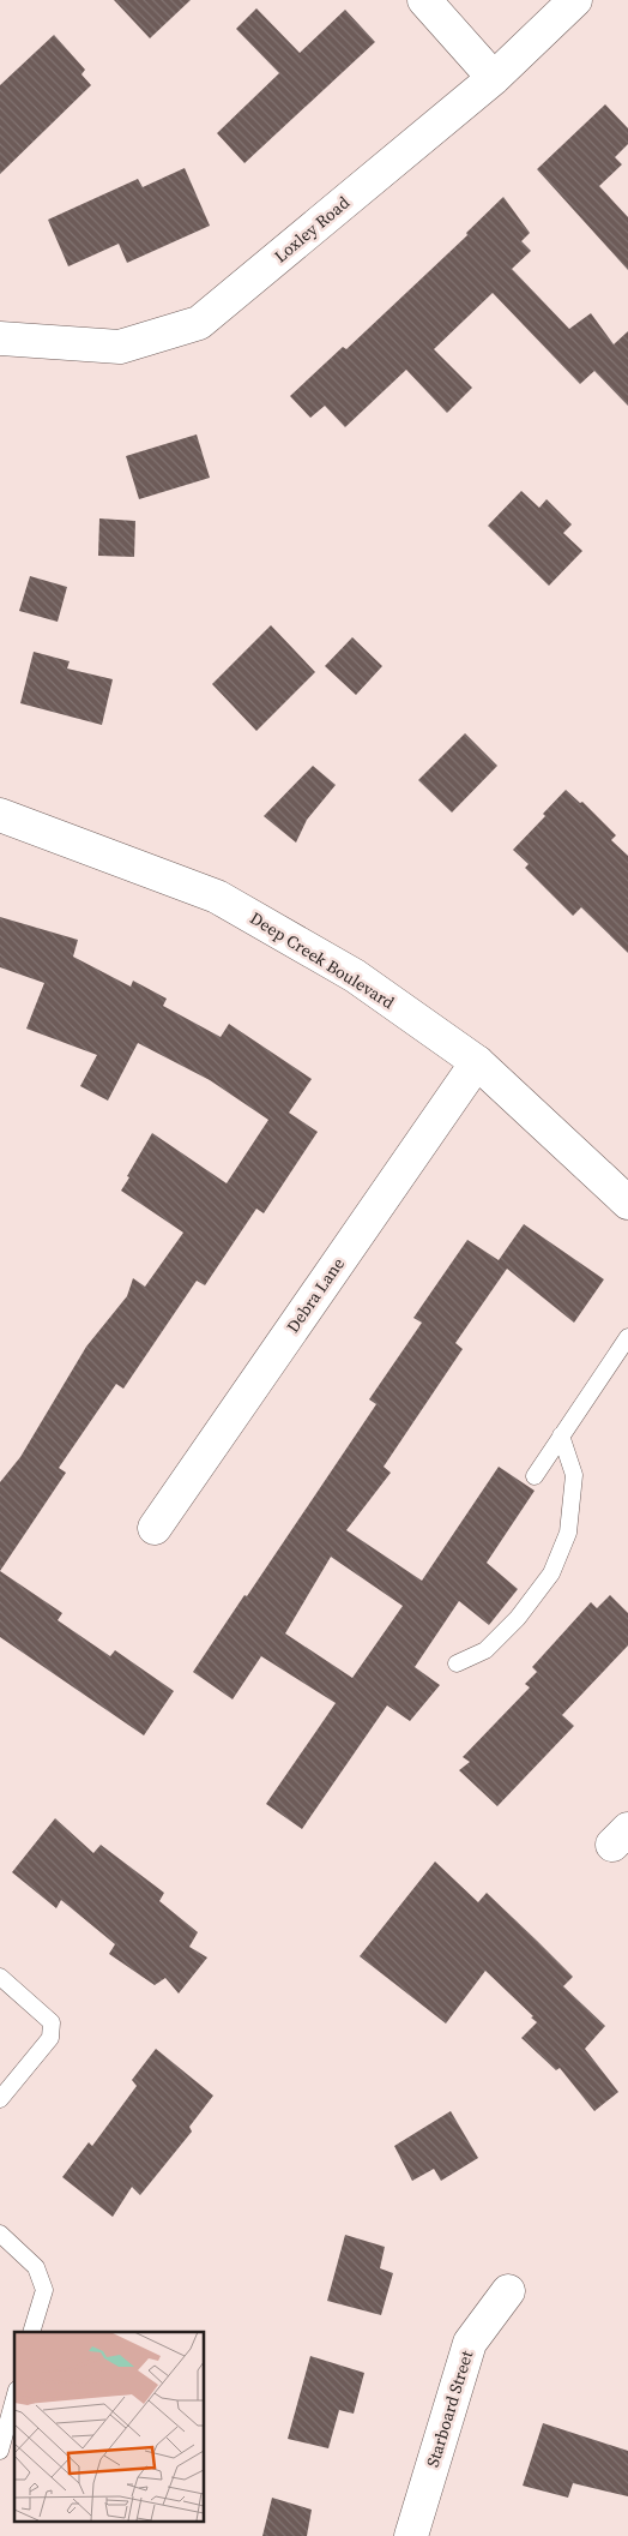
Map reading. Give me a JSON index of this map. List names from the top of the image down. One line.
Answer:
{"streets":{"street":["Loxley Road","Deep Creek Boulevard","Debra Lane","Starboard Street"]},"crossings":[["Deep Creek Boulevard","Debra Lane"]]}
